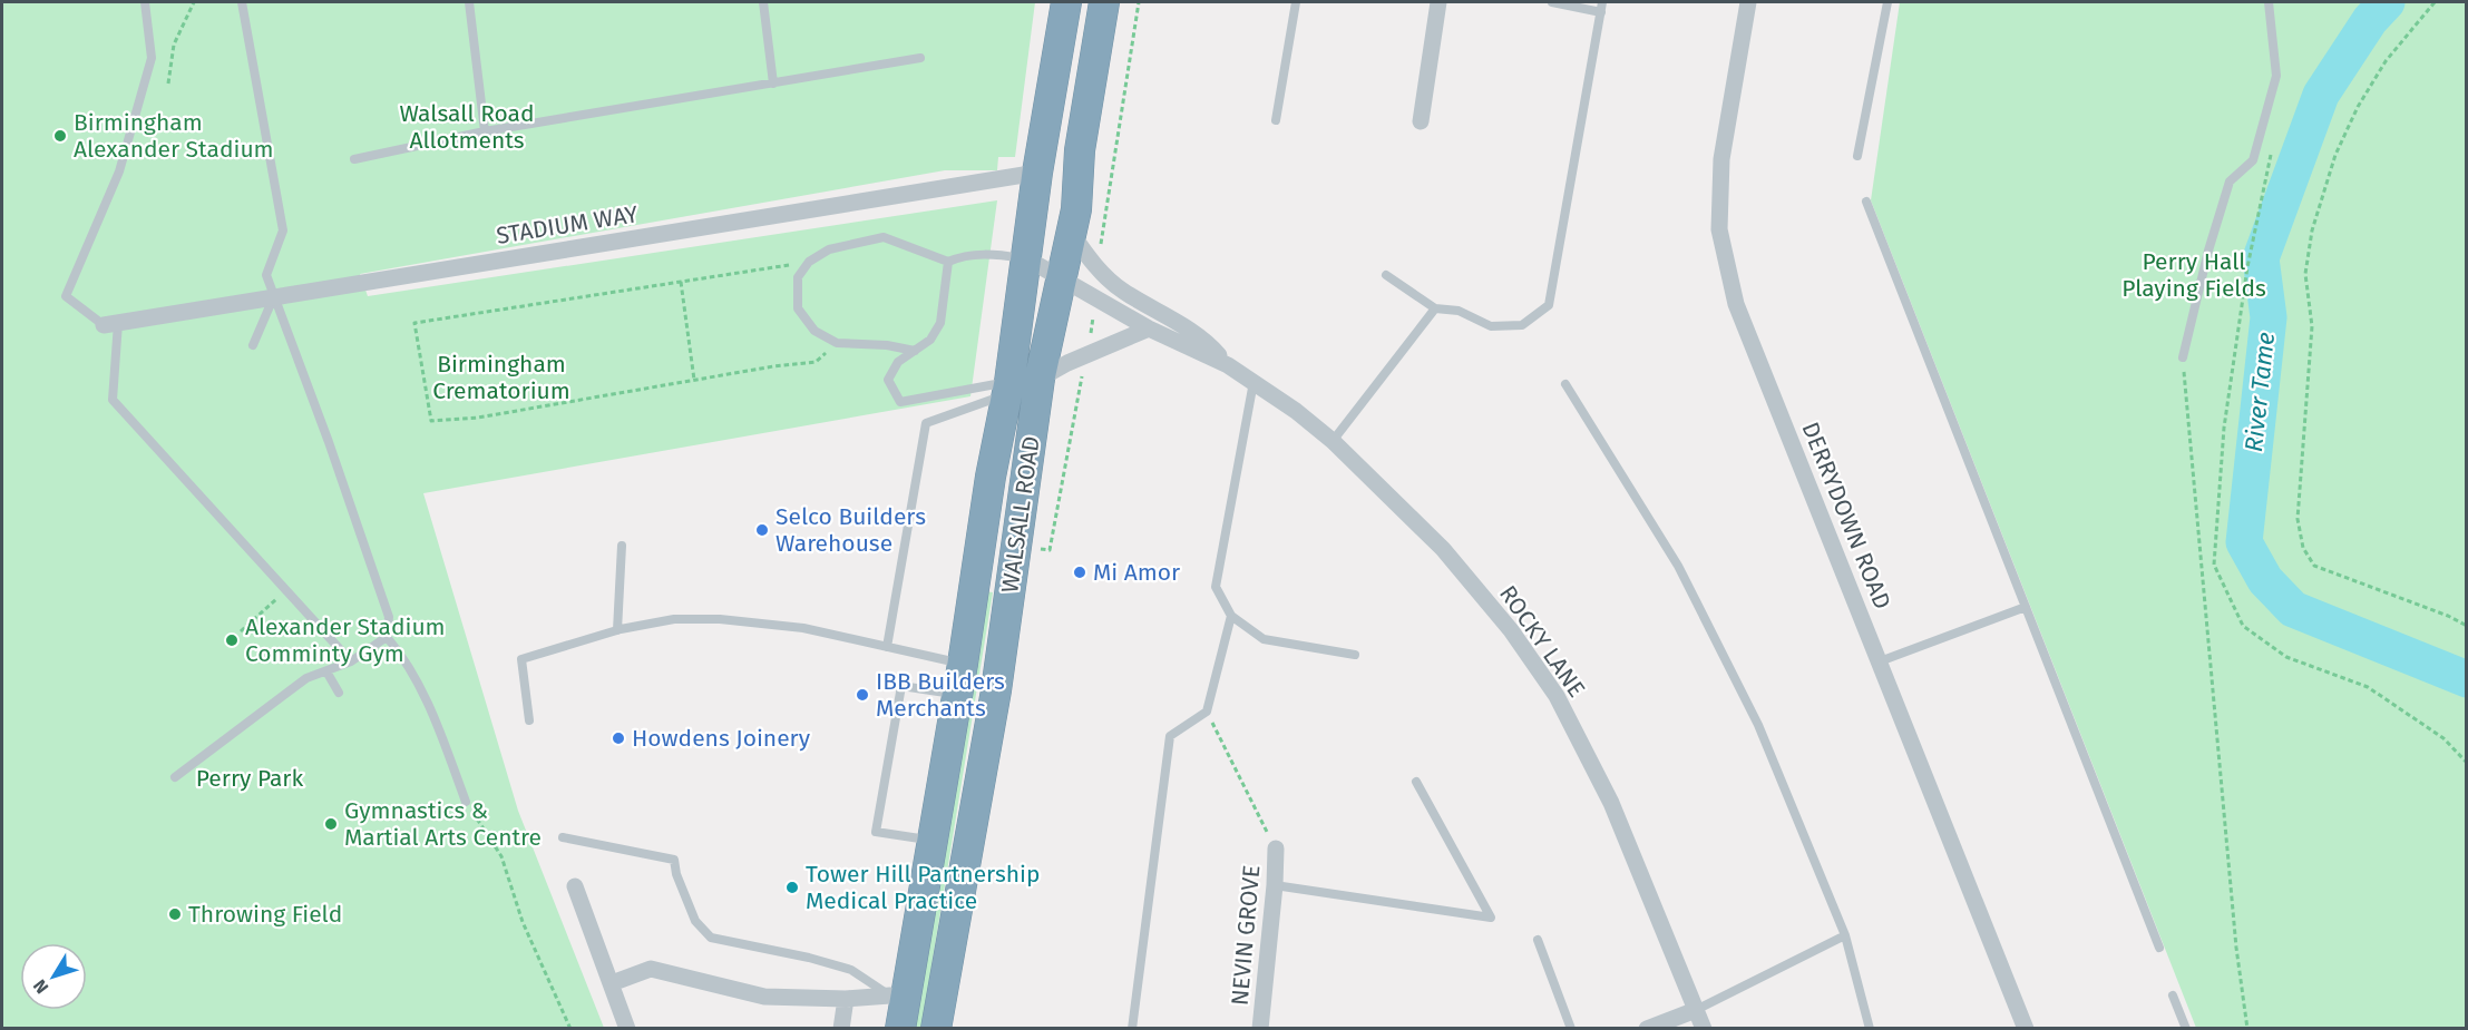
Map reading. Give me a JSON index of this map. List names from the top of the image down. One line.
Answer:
{"streets":{"highway":["WALSALL ROAD"],"street":["STADIUM WAY","DERRYDOWN ROAD","ROCKY LANE","NEVIN GROVE"]},"crossings":[["STADIUM WAY","WALSALL ROAD"],["WALSALL ROAD","ROCKY LANE"]],"water":["River Tame"],"parks":["Walsall Road Allotments","Perry Hall Playing Fields","Birmingham Crematorium","Perry Park"],"places":["Birmingham Alexander Stadium","Selco Builders Warehouse","Mi Amor","Alexander Stadium Comminty Gym","IBB Builders Merchants","Howdens Joinery","Gymnastics & Martial Arts Centre","Tower Hill Partnership Medical Practice","Throwing Field"],"north":"bottom left"}
